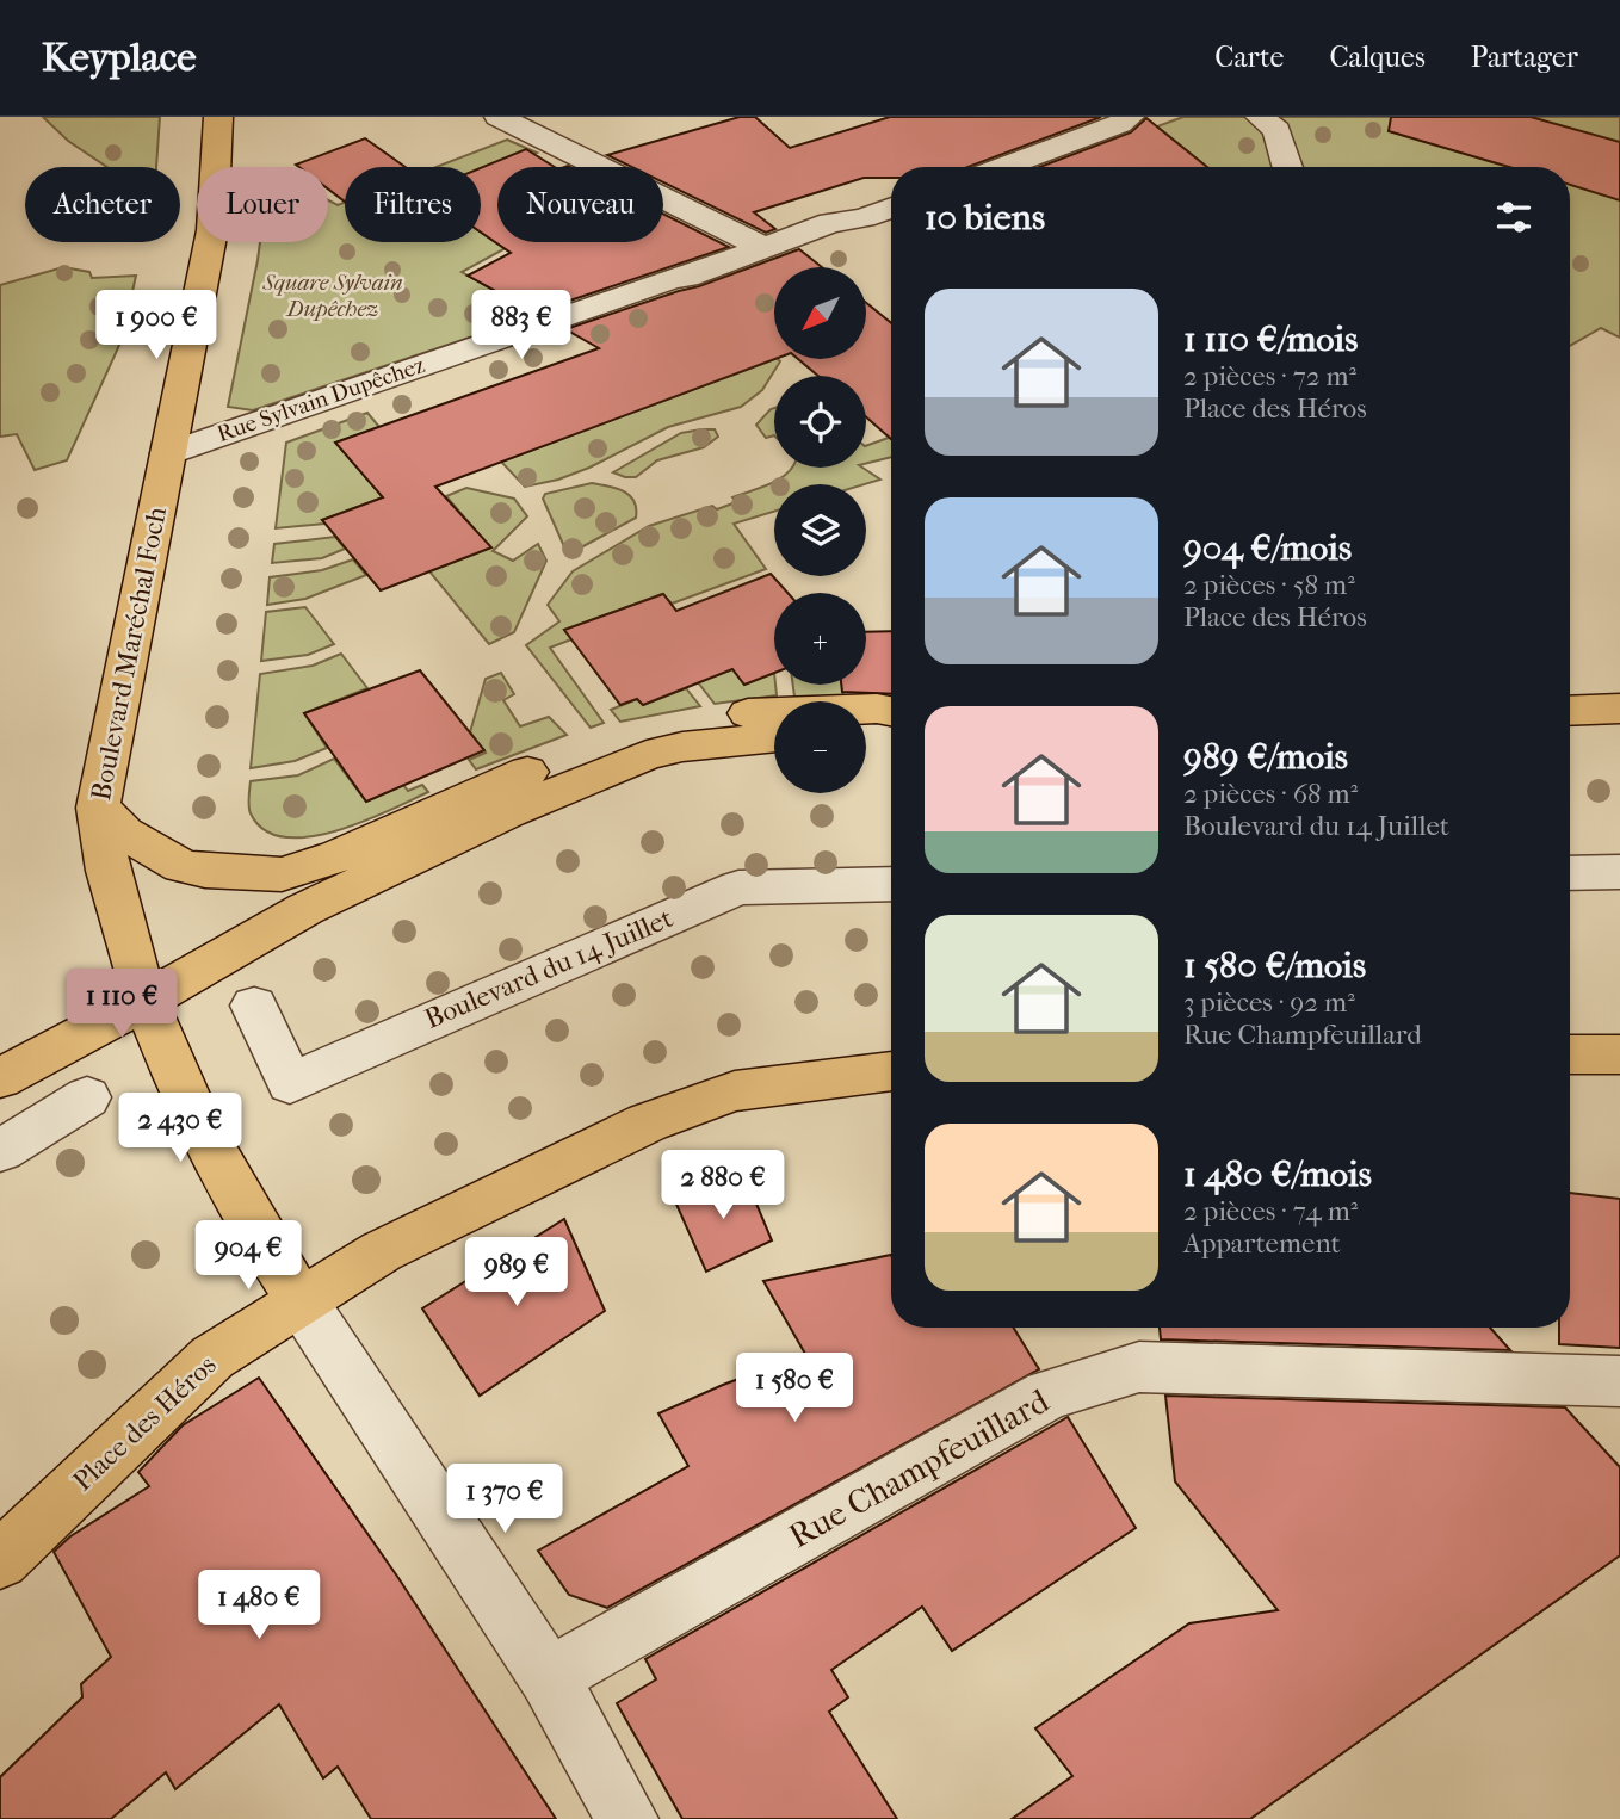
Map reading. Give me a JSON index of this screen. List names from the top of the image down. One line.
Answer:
{"streets":{"main road":["Boulevard Maréchal Foch","Place des Héros"],"street":["Rue Sylvain Dupêchez","Boulevard du 14 Juillet","Rue Champfeuillard"]},"crossings":[["Rue Sylvain Dupêchez","Boulevard Maréchal Foch"],["Boulevard Maréchal Foch","Place des Héros"]],"parks":["Square Sylvain Dupêchez"],"north":"bottom left","page":{"header":"Keyplace","nav":["Carte","Calques","Partager"],"chip":["Acheter","Louer","Filtres","Nouveau"],"heading":"10 biens","map_buttons":["+","−"],"list":[{"name":"1 110 €/mois","note":"2 pièces · 72 m² · Place des Héros"},{"name":"904 €/mois","note":"2 pièces · 58 m² · Place des Héros"},{"name":"989 €/mois","note":"2 pièces · 68 m² · Boulevard du 14 Juillet"},{"name":"1 580 €/mois","note":"3 pièces · 92 m² · Rue Champfeuillard"},{"name":"1 480 €/mois","note":"2 pièces · 74 m² · Appartement"}],"price":["1 900 €","883 €","1 110 €","2 430 €","2 880 €","904 €","989 €","1 580 €","1 370 €","1 480 €"]}}
